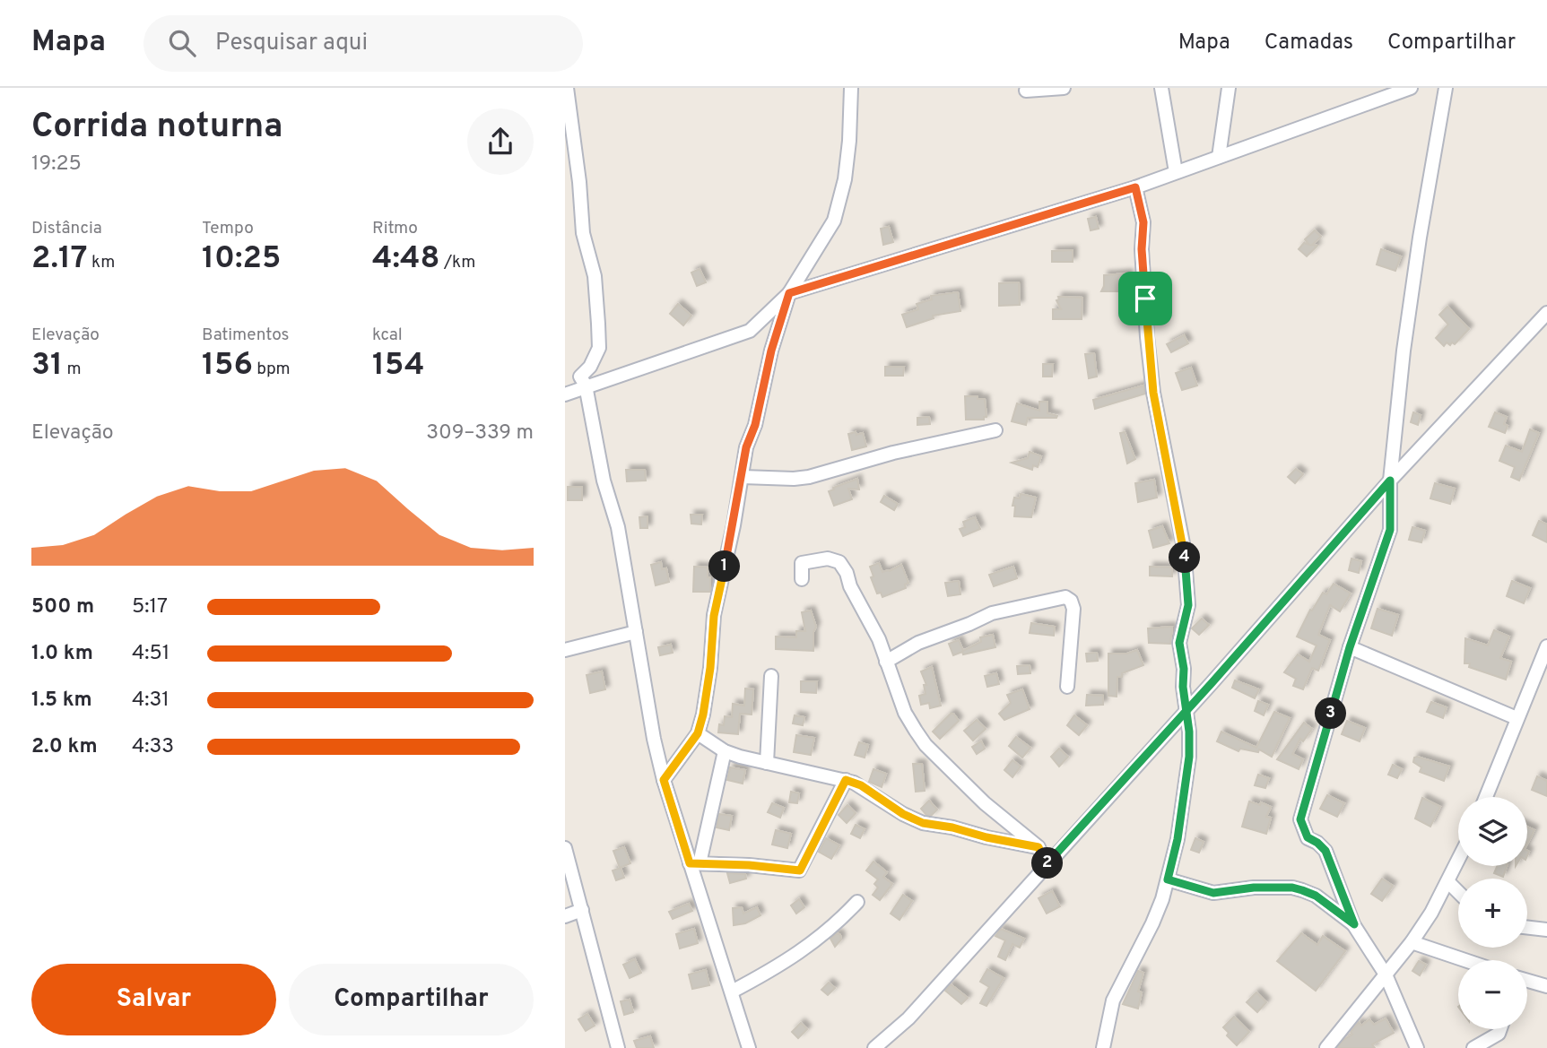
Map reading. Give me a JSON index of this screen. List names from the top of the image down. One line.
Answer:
{"page":{"header":"Mapa","search":"Pesquisar aqui","nav":["Mapa","Camadas","Compartilhar"],"heading":["Corrida noturna","19:25"],"stats":[["Distância","2.17 km"],["Tempo","10:25"],["Ritmo","4:48 /km"],["Elevação","31 m"],["Batimentos","156 bpm"],["kcal","154"]],"chart":["Elevação","309–339 m"],"pins":["4","1","3","2"],"list":[{"name":"500 m","note":"5:17"},{"name":"1.0 km","note":"4:51"},{"name":"1.5 km","note":"4:31"},{"name":"2.0 km","note":"4:33"}],"map_buttons":["+","−"],"buttons":["Salvar","Compartilhar"]}}
